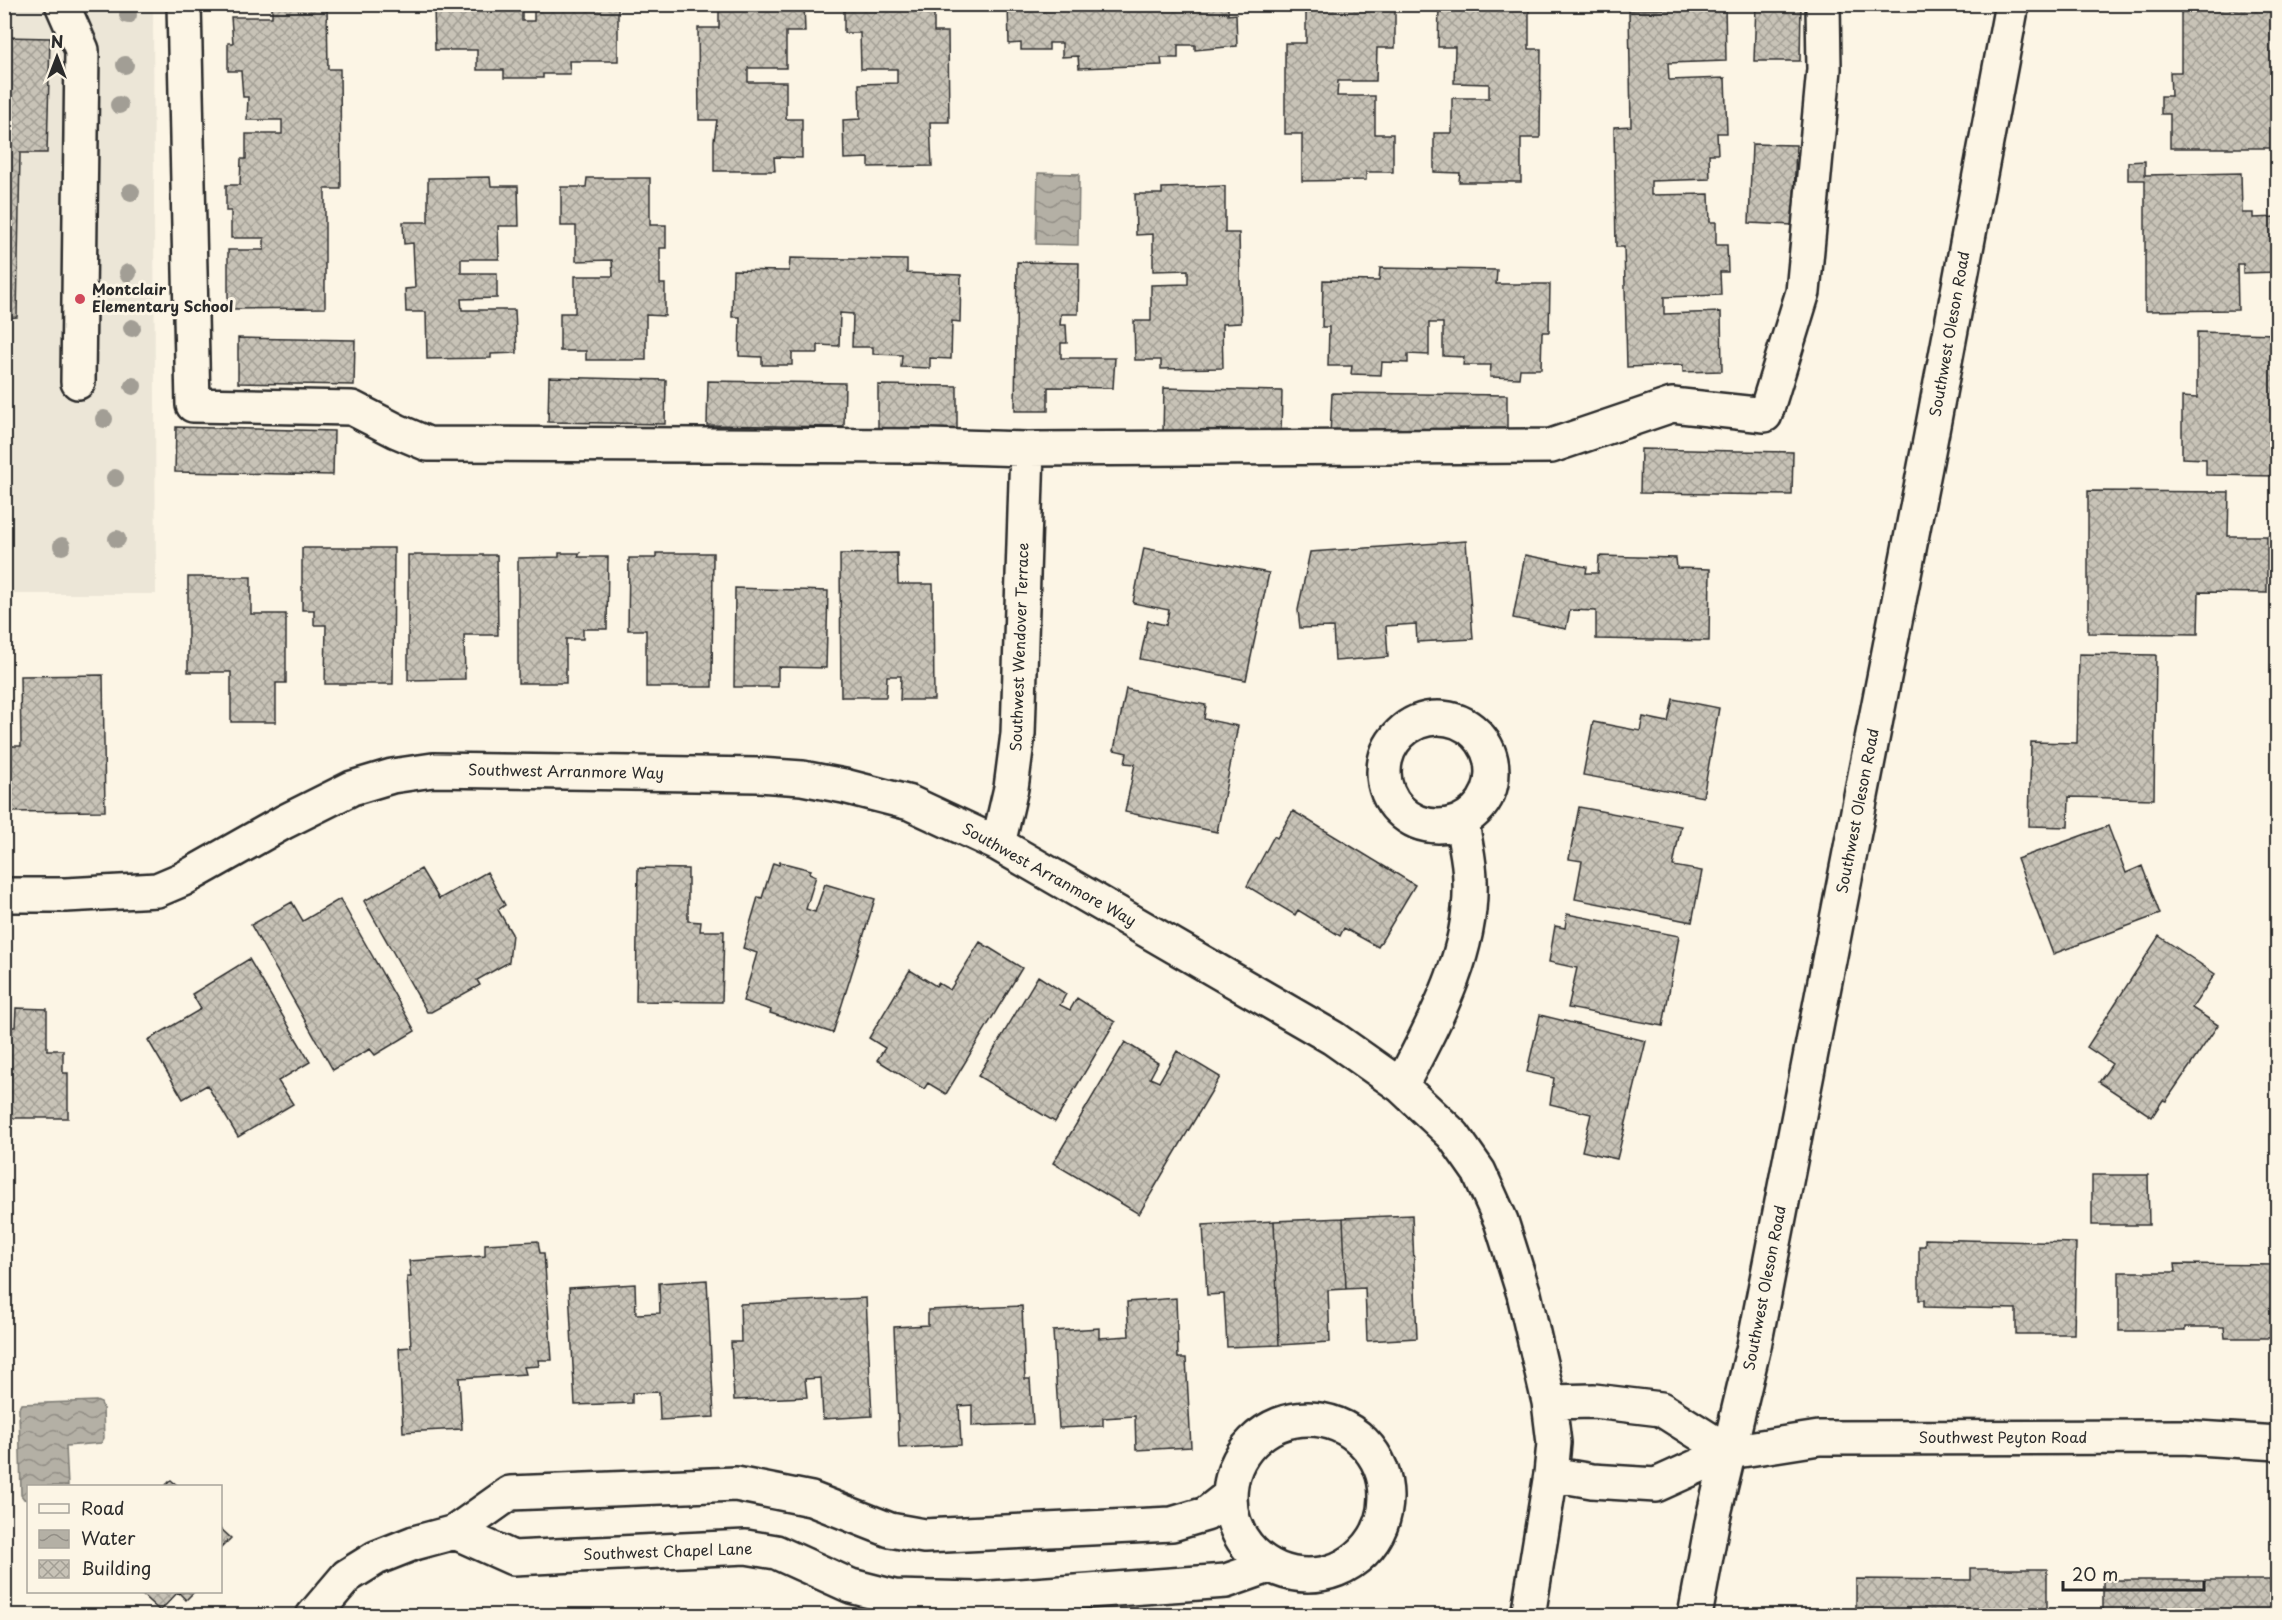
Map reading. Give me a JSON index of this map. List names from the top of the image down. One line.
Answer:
{"streets":{"street":["Southwest Oleson Road","Southwest Wendover Terrace","Southwest Arranmore Way","Southwest Peyton Road","Southwest Chapel Lane"]},"crossings":[["Southwest Oleson Road","Southwest Peyton Road"],["Southwest Wendover Terrace","Southwest Arranmore Way"]],"places":["Montclair Elementary School"],"legend":["Road","Water","Building"],"scale_bar":"20 m","north":"top"}
